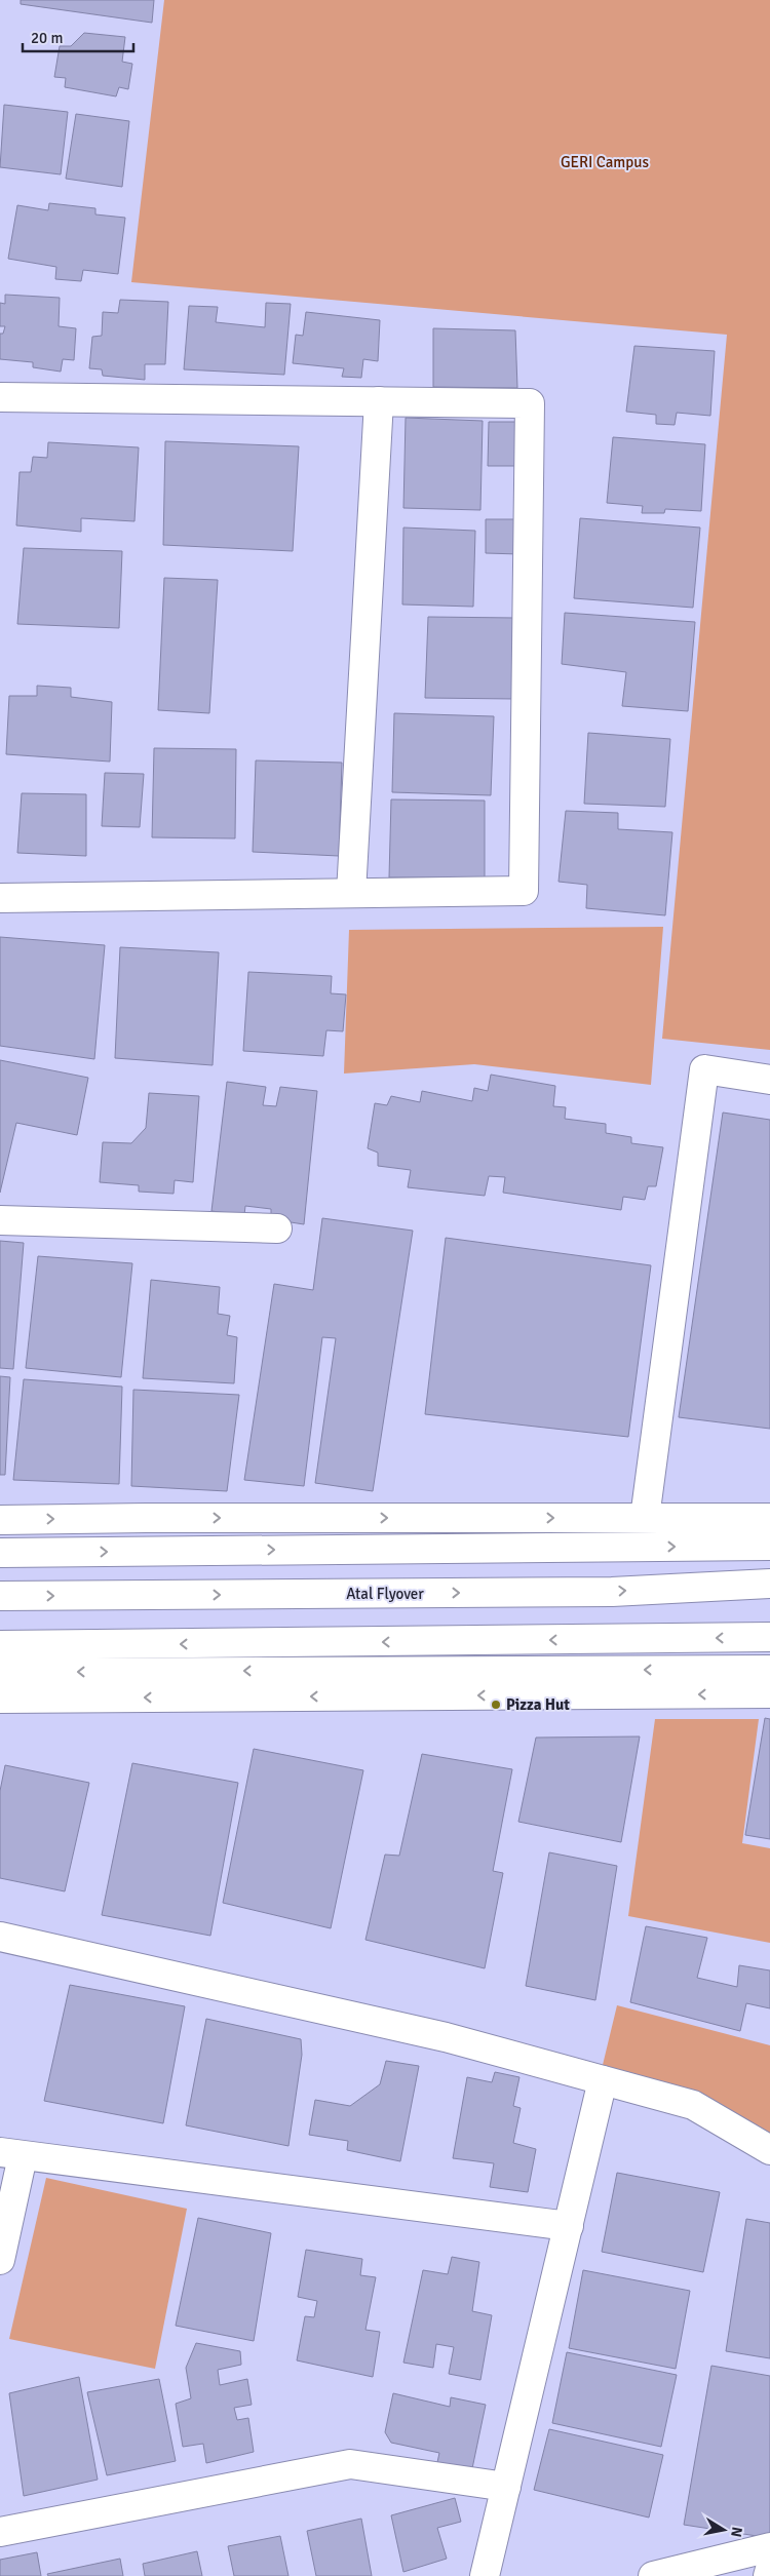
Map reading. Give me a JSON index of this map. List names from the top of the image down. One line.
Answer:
{"streets":{"street":["Atal Flyover"]},"parks":["GERI Campus"],"places":["Pizza Hut"],"scale_bar":"20 m","north":"right"}
